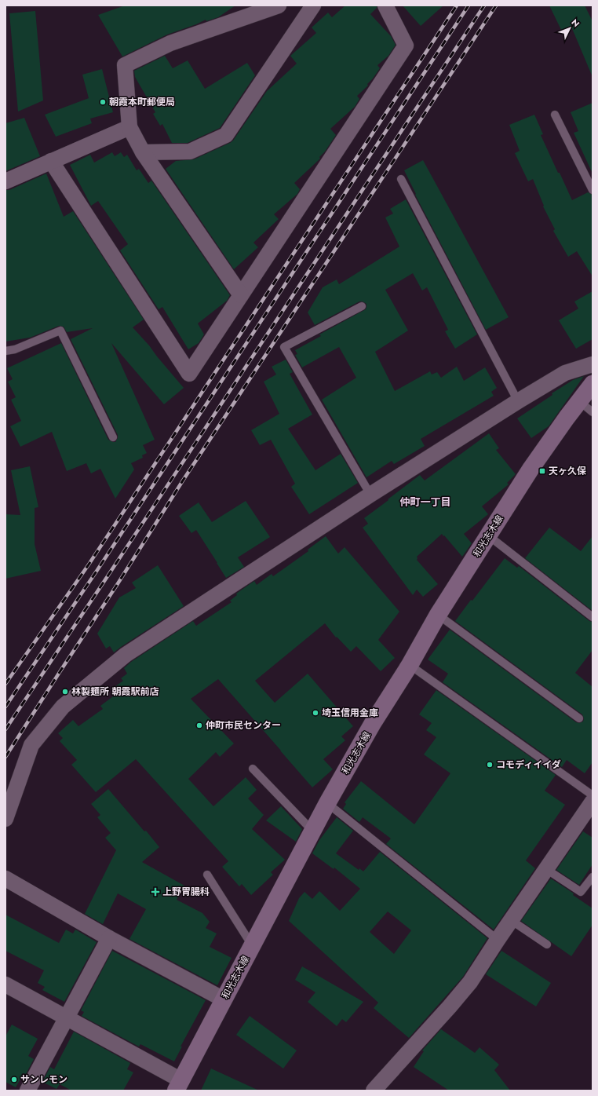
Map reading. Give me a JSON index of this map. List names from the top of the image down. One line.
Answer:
{"streets":{"main road":["和光志木線"]},"districts":["仲町一丁目"],"places":{"other":["朝霞本町郵便局","林製麺所 朝霞駅前店","埼玉信用金庫","仲町市民センター","コモディイイダ","サンレモン"],"transit":["天ヶ久保"],"health":["上野胃腸科"]},"north":"top right"}
